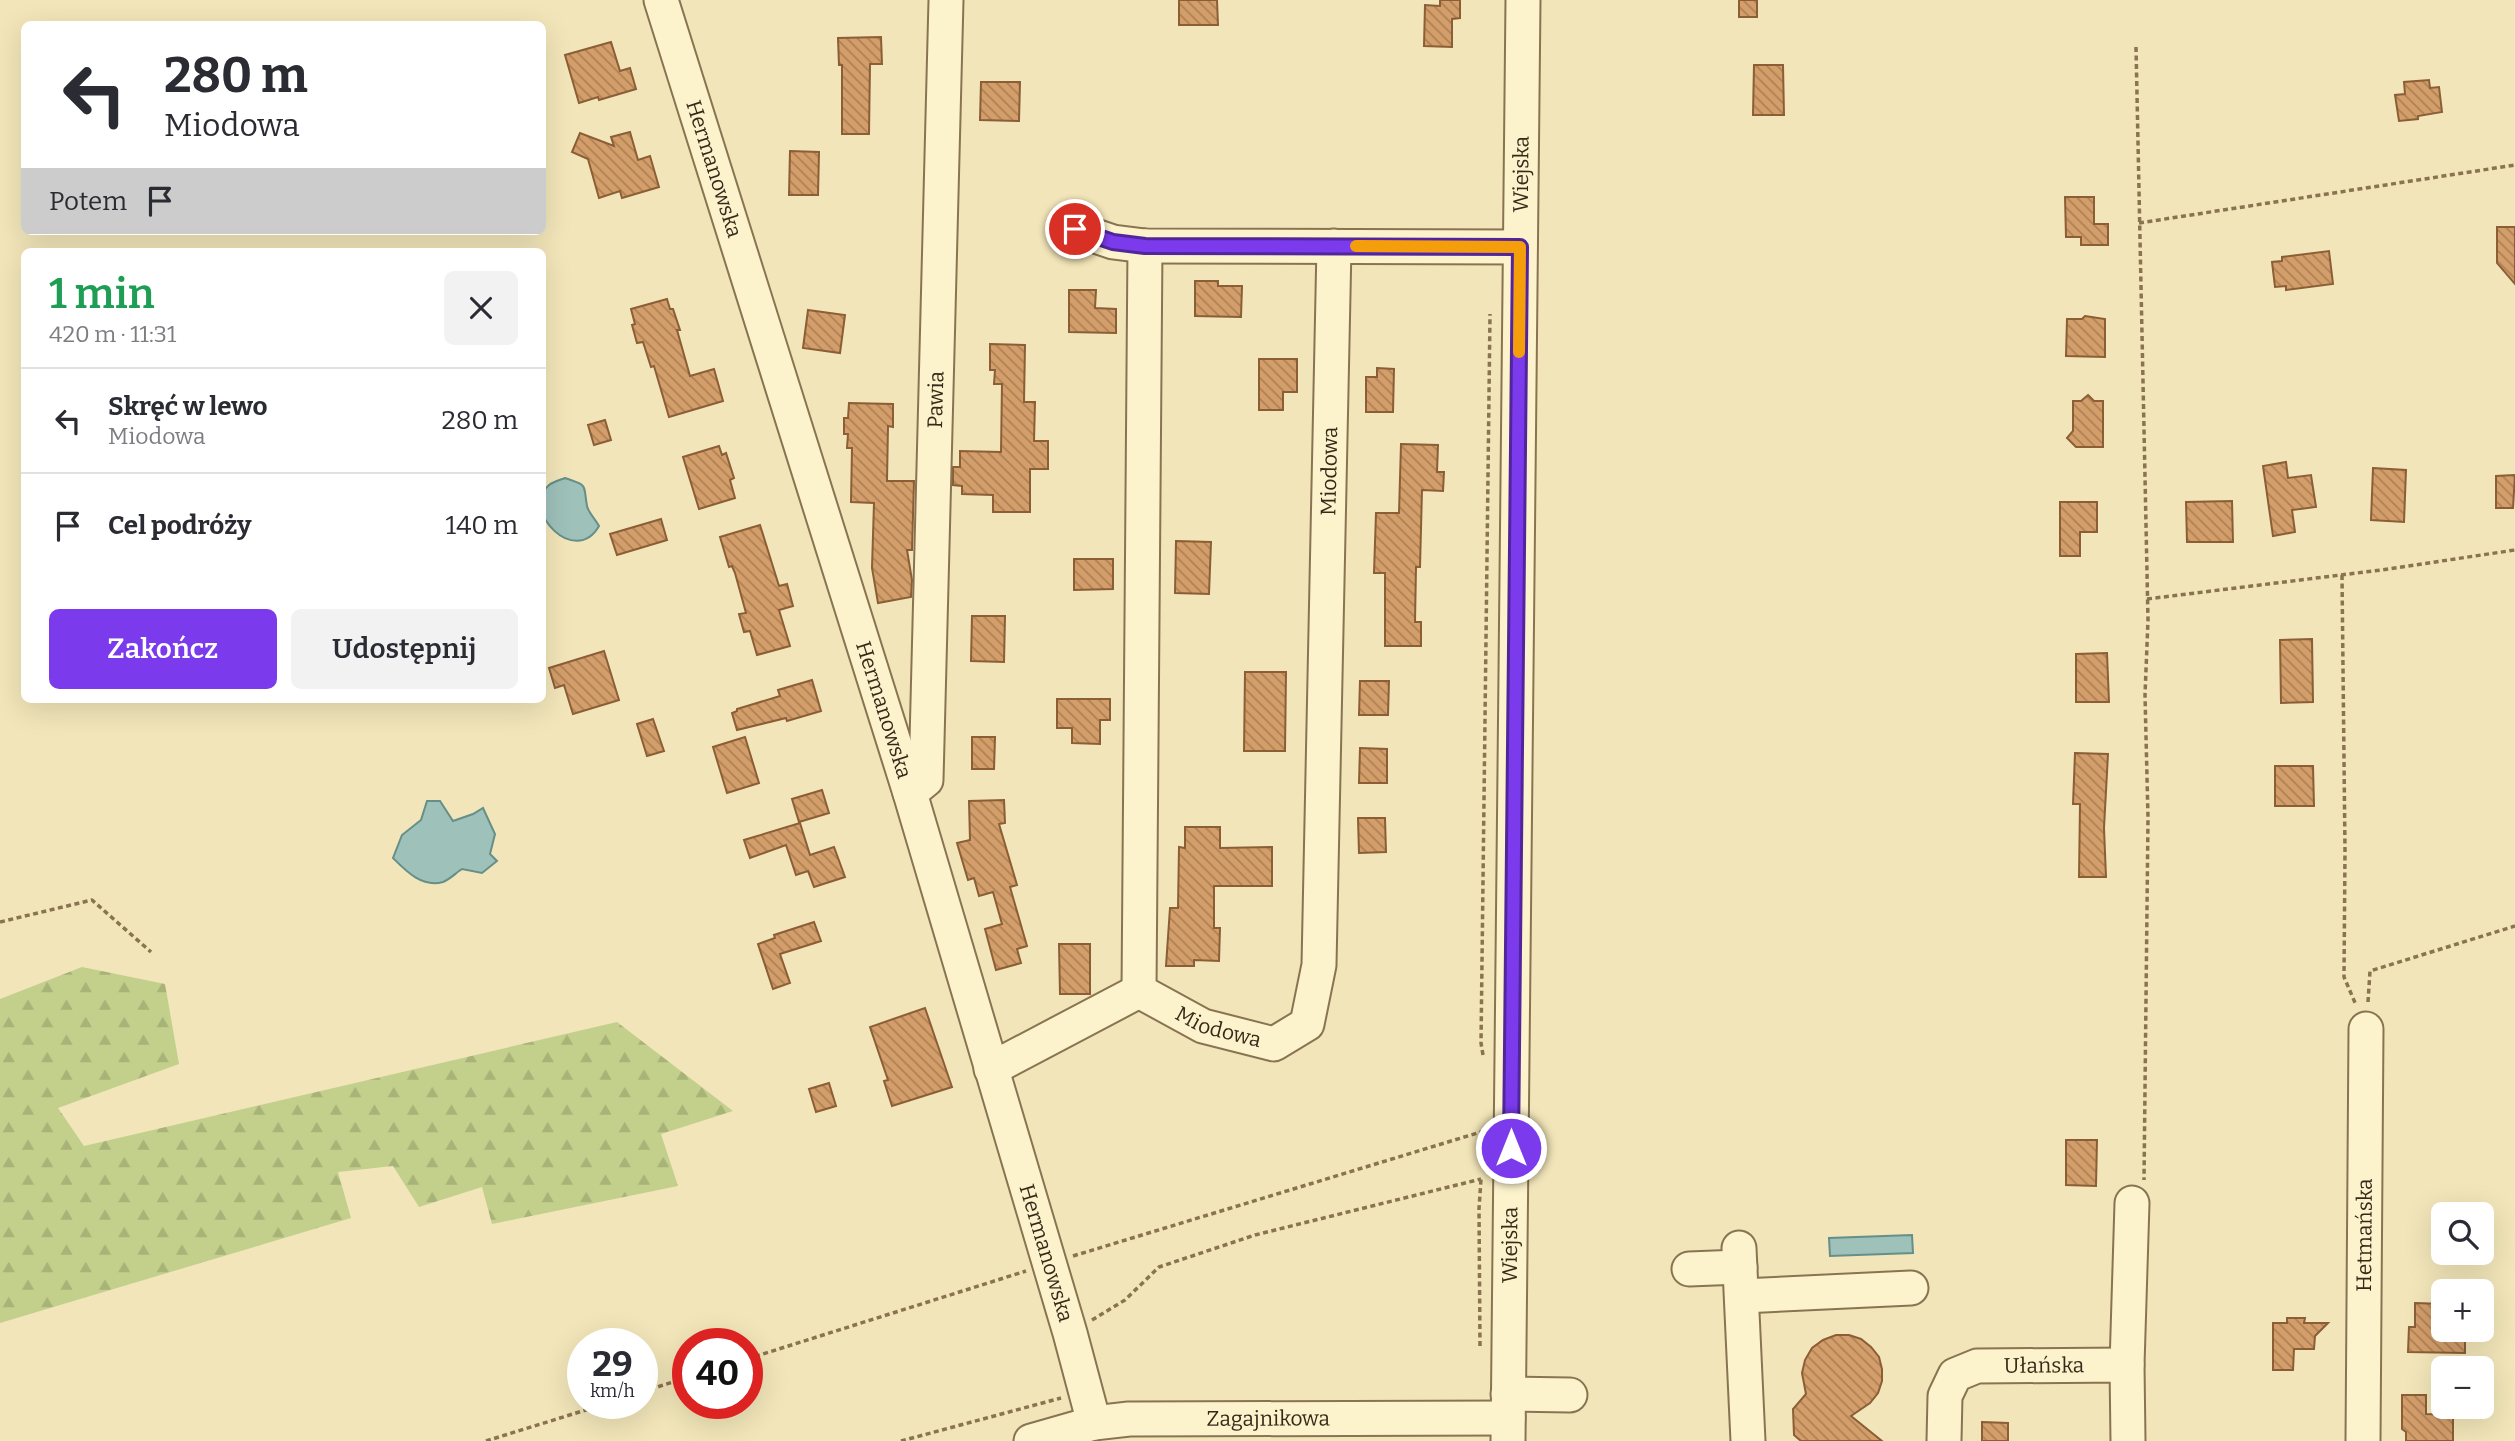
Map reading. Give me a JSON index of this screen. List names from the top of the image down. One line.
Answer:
{"streets":{"street":["Hermanowska","Wiejska","Pawia","Miodowa","Hetmańska","Ułańska","Zagajnikowa"]},"crossings":[["Hermanowska","Pawia"],["Hermanowska","Zagajnikowa"],["Wiejska","Zagajnikowa"]],"page":{"turn":["280 m","Miodowa"],"then":"Potem","heading":["1 min","420 m · 11:31"],"list":[{"name":"Skręć w lewo","note":"Miodowa","value":"280 m"},{"name":"Cel podróży","value":"140 m"}],"buttons":["Zakończ","Udostępnij"],"map_buttons":["+","−"],"speed":"29 km/h","limit":"40"}}
